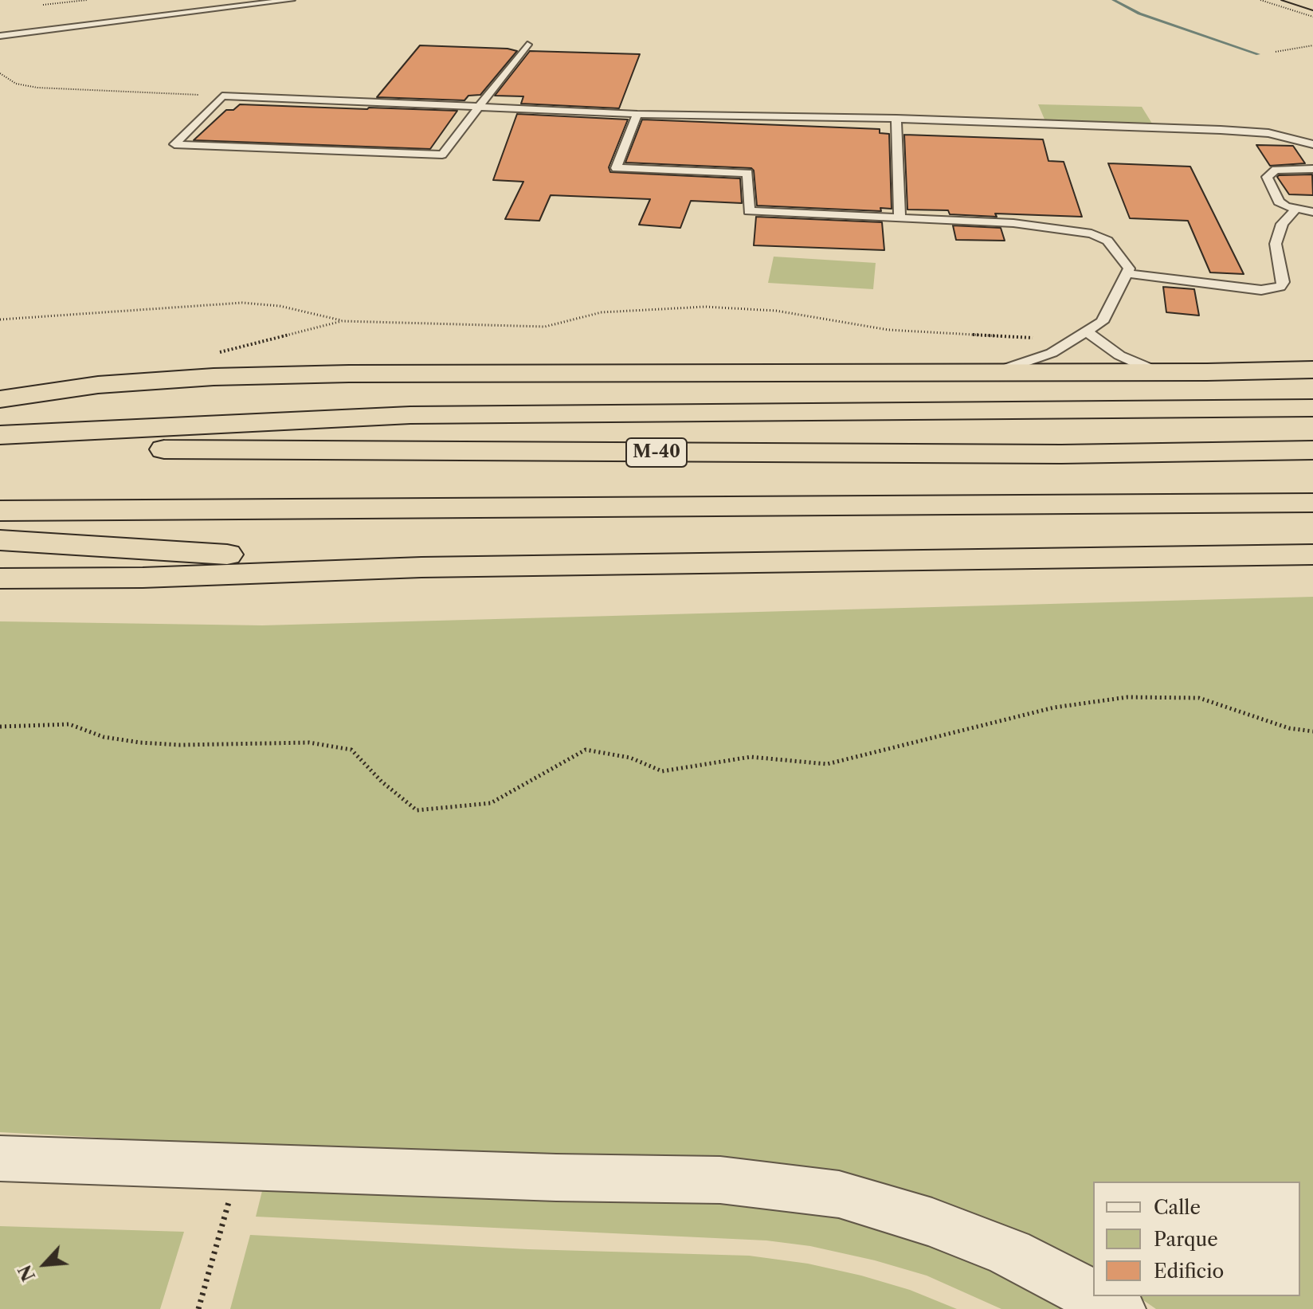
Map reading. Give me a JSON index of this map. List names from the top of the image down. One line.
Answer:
{"streets":{"highway":["M-40"]},"legend":["Calle","Parque","Edificio"],"north":"bottom left"}
